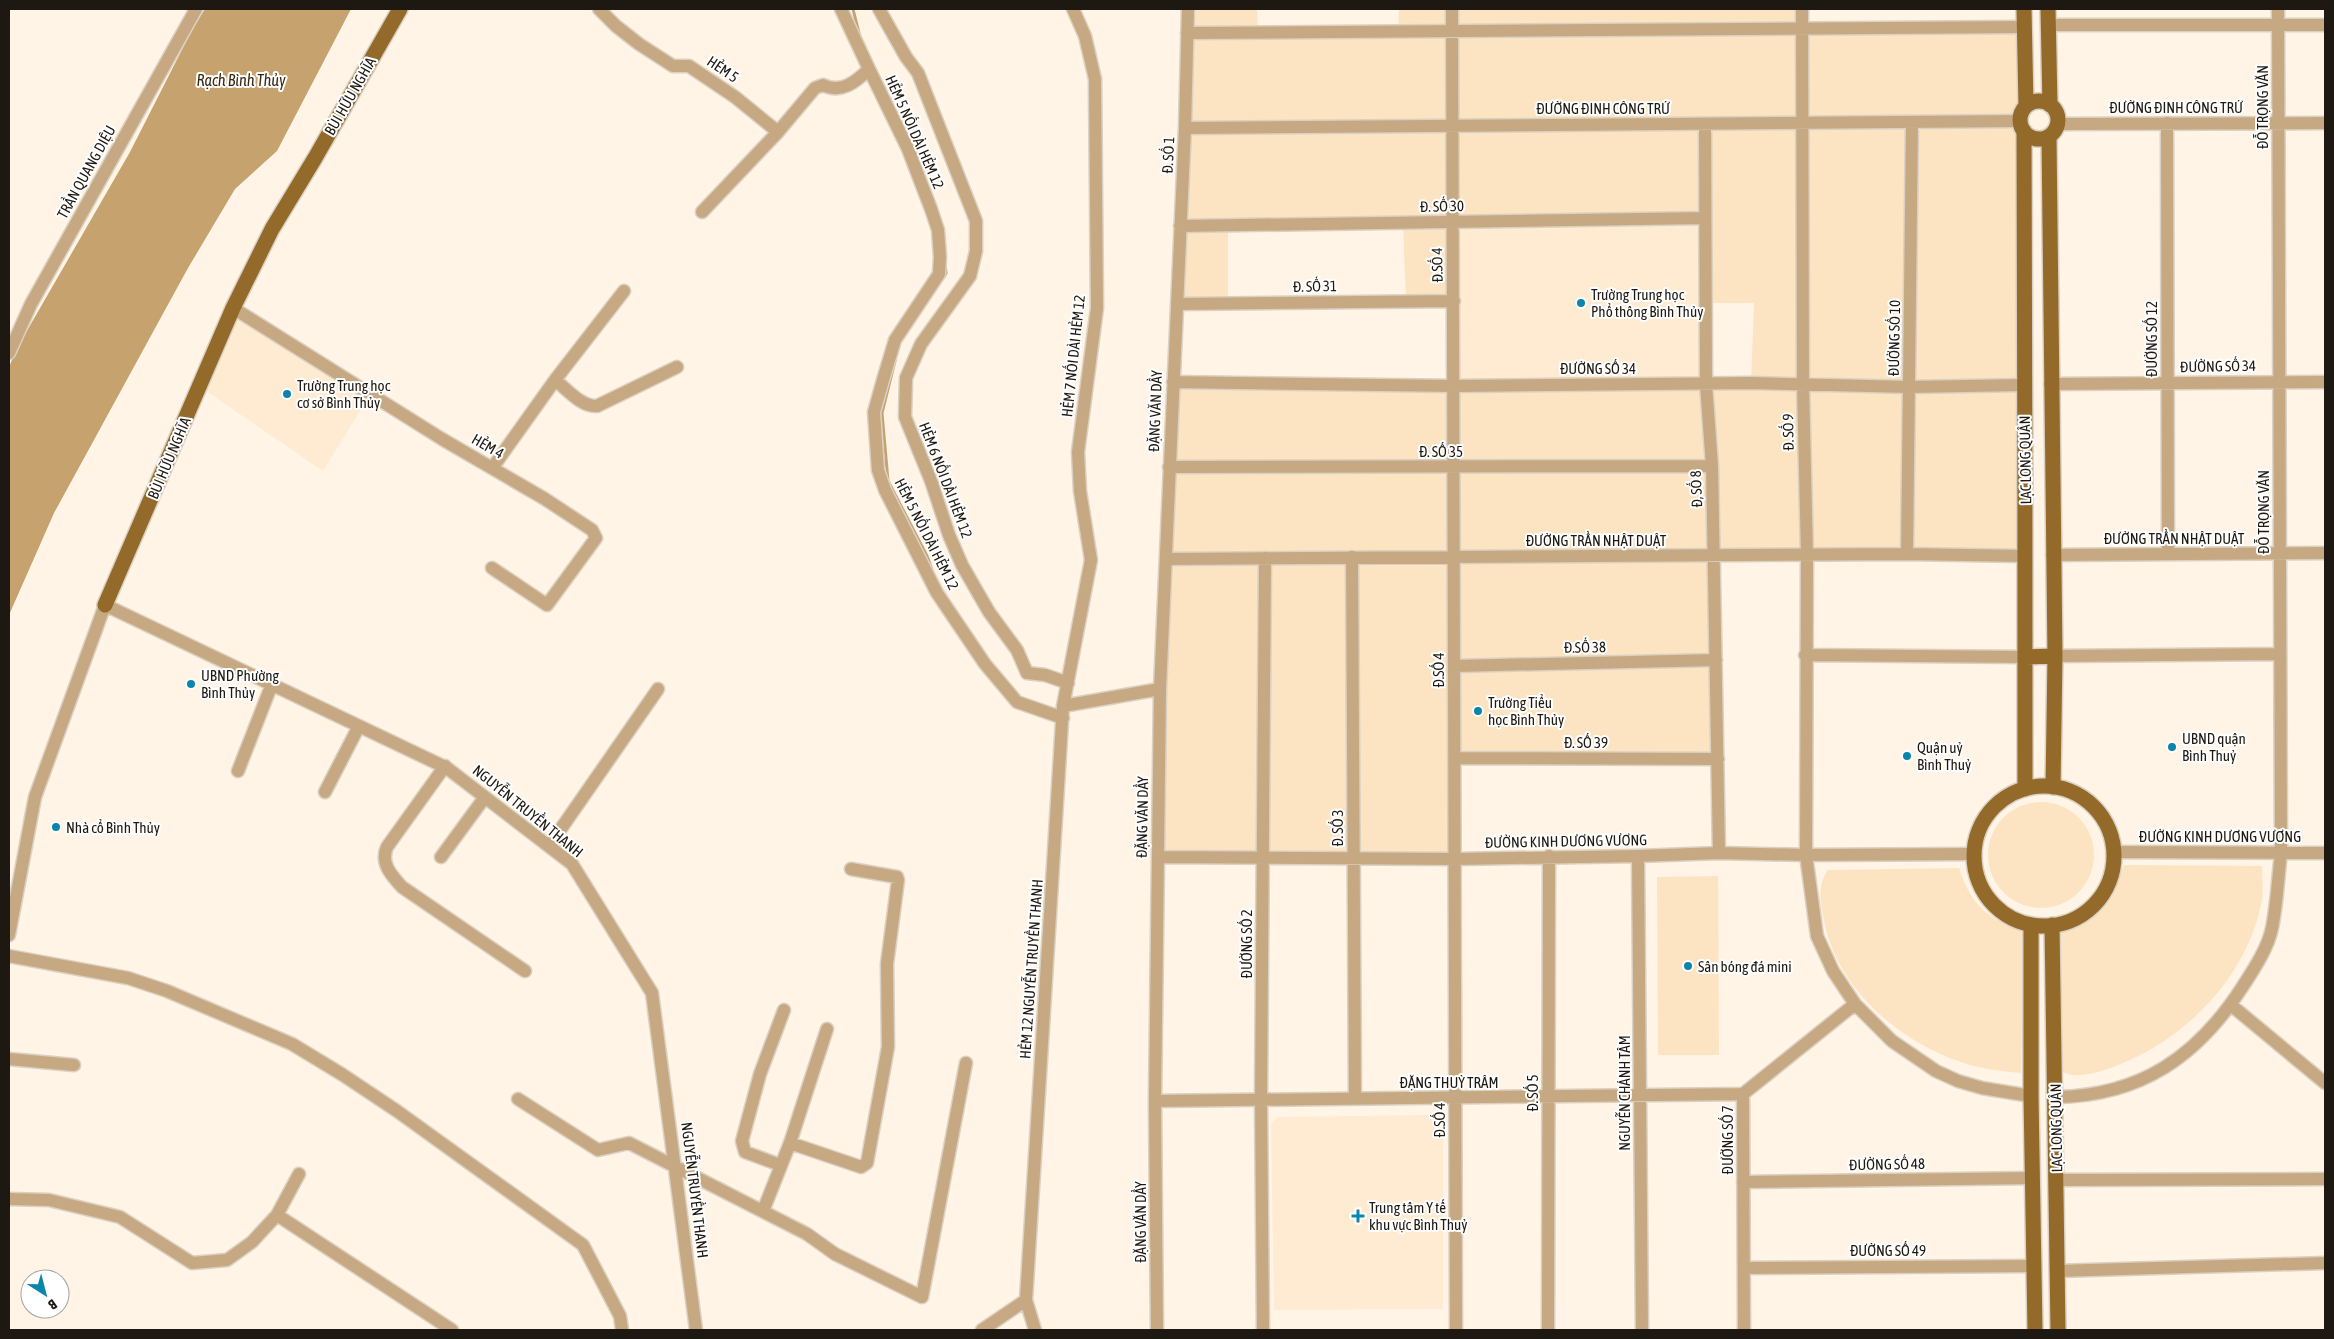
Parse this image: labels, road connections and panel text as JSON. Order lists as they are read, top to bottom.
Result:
{
  "streets": {
    "main road": ["BÙI HỮU NGHĨA", "LẠC LONG QUÂN"],
    "street": [
      "HẺM 5",
      "ĐƯỜNG ĐINH CÔNG TRỨ",
      "ĐỖ TRỌNG VĂN",
      "HẺM 5 NỐI DÀI HẺM 12",
      "Đ. SỐ 1",
      "TRẦN QUANG DIỆU",
      "Đ. SỐ 30",
      "Đ.SỐ 4",
      "Đ. SỐ 31",
      "ĐƯỜNG SỐ 10",
      "ĐƯỜNG SỐ 12",
      "HẺM 7 NỐI DÀI HẺM 12",
      "ĐƯỜNG SỐ 34",
      "ĐẶNG VĂN DẦY",
      "Đ. SỐ 9",
      "HẺM 4",
      "Đ. SỐ 35",
      "HẺM 6 NỐI DÀI HẺM 12",
      "Đ, SỐ 8",
      "ĐƯỜNG TRẦN NHẬT DUẬT",
      "Đ.SỐ 38",
      "Đ. SỐ 39",
      "NGUYỄN TRUYỀN THANH",
      "Đ. SỐ 3",
      "ĐƯỜNG KINH DƯƠNG VƯƠNG",
      "ĐƯỜNG SỐ 2",
      "HẺM 12 NGUYỄN TRUYỀN THANH",
      "ĐẶNG THUỲ TRÂM",
      "Đ. SỐ 5",
      "NGUYỄN CHÁNH TÂM",
      "ĐƯỜNG SỐ 7",
      "ĐƯỜNG SỐ 48",
      "ĐƯỜNG SỐ 49"
    ]
  },
  "crossings": [
    ["BÙI HỮU NGHĨA", "HẺM 4"],
    ["BÙI HỮU NGHĨA", "NGUYỄN TRUYỀN THANH"],
    ["ĐƯỜNG ĐINH CÔNG TRỨ", "ĐỖ TRỌNG VĂN"],
    ["ĐƯỜNG ĐINH CÔNG TRỨ", "Đ. SỐ 1"],
    ["ĐƯỜNG ĐINH CÔNG TRỨ", "Đ.SỐ 4"],
    ["ĐƯỜNG ĐINH CÔNG TRỨ", "ĐƯỜNG SỐ 10"],
    ["ĐƯỜNG ĐINH CÔNG TRỨ", "ĐƯỜNG SỐ 12"],
    ["ĐƯỜNG ĐINH CÔNG TRỨ", "Đ. SỐ 9"],
    ["ĐƯỜNG ĐINH CÔNG TRỨ", "LẠC LONG QUÂN"],
    ["ĐƯỜNG ĐINH CÔNG TRỨ", "Đ, SỐ 8"],
    ["ĐỖ TRỌNG VĂN", "ĐƯỜNG SỐ 34"],
    ["ĐỖ TRỌNG VĂN", "LẠC LONG QUÂN"],
    ["ĐỖ TRỌNG VĂN", "ĐƯỜNG TRẦN NHẬT DUẬT"],
    ["ĐỖ TRỌNG VĂN", "ĐƯỜNG KINH DƯƠNG VƯƠNG"],
    ["HẺM 5 NỐI DÀI HẺM 12", "HẺM 7 NỐI DÀI HẺM 12"],
    ["HẺM 5 NỐI DÀI HẺM 12", "HẺM 12 NGUYỄN TRUYỀN THANH"],
    ["Đ. SỐ 1", "Đ. SỐ 30"],
    ["Đ. SỐ 1", "Đ. SỐ 31"],
    ["Đ. SỐ 1", "ĐẶNG VĂN DẦY"],
    ["Đ. SỐ 30", "Đ.SỐ 4"],
    ["Đ. SỐ 30", "Đ, SỐ 8"],
    ["Đ.SỐ 4", "Đ. SỐ 31"],
    ["Đ.SỐ 4", "ĐƯỜNG SỐ 34"],
    ["Đ.SỐ 4", "Đ. SỐ 35"],
    ["Đ.SỐ 4", "ĐƯỜNG TRẦN NHẬT DUẬT"],
    ["Đ.SỐ 4", "Đ.SỐ 38"],
    ["Đ.SỐ 4", "Đ. SỐ 39"],
    ["Đ.SỐ 4", "ĐƯỜNG KINH DƯƠNG VƯƠNG"],
    ["Đ.SỐ 4", "ĐẶNG THUỲ TRÂM"],
    ["Đ. SỐ 31", "ĐẶNG VĂN DẦY"],
    ["ĐƯỜNG SỐ 10", "ĐƯỜNG SỐ 34"],
    ["ĐƯỜNG SỐ 10", "ĐƯỜNG TRẦN NHẬT DUẬT"],
    ["ĐƯỜNG SỐ 12", "ĐƯỜNG SỐ 34"],
    ["ĐƯỜNG SỐ 12", "ĐƯỜNG TRẦN NHẬT DUẬT"],
    ["HẺM 7 NỐI DÀI HẺM 12", "HẺM 6 NỐI DÀI HẺM 12"],
    ["HẺM 7 NỐI DÀI HẺM 12", "HẺM 12 NGUYỄN TRUYỀN THANH"],
    ["ĐƯỜNG SỐ 34", "ĐẶNG VĂN DẦY"],
    ["ĐƯỜNG SỐ 34", "Đ. SỐ 9"],
    ["ĐƯỜNG SỐ 34", "LẠC LONG QUÂN"],
    ["ĐƯỜNG SỐ 34", "Đ, SỐ 8"],
    ["ĐẶNG VĂN DẦY", "Đ. SỐ 35"],
    ["ĐẶNG VĂN DẦY", "ĐƯỜNG TRẦN NHẬT DUẬT"],
    ["ĐẶNG VĂN DẦY", "ĐƯỜNG KINH DƯƠNG VƯƠNG"],
    ["ĐẶNG VĂN DẦY", "ĐẶNG THUỲ TRÂM"],
    ["Đ. SỐ 9", "LẠC LONG QUÂN"],
    ["Đ. SỐ 9", "ĐƯỜNG TRẦN NHẬT DUẬT"],
    ["Đ. SỐ 9", "ĐƯỜNG KINH DƯƠNG VƯƠNG"],
    ["Đ. SỐ 9", "ĐƯỜNG SỐ 7"],
    ["Đ. SỐ 35", "Đ, SỐ 8"],
    ["LẠC LONG QUÂN", "ĐƯỜNG TRẦN NHẬT DUẬT"],
    ["LẠC LONG QUÂN", "ĐƯỜNG KINH DƯƠNG VƯƠNG"],
    ["LẠC LONG QUÂN", "ĐƯỜNG SỐ 48"],
    ["LẠC LONG QUÂN", "ĐƯỜNG SỐ 49"],
    ["Đ, SỐ 8", "ĐƯỜNG TRẦN NHẬT DUẬT"],
    ["Đ, SỐ 8", "Đ.SỐ 38"],
    ["Đ, SỐ 8", "Đ. SỐ 39"],
    ["Đ, SỐ 8", "ĐƯỜNG KINH DƯƠNG VƯƠNG"],
    ["ĐƯỜNG TRẦN NHẬT DUẬT", "Đ. SỐ 3"],
    ["ĐƯỜNG TRẦN NHẬT DUẬT", "ĐƯỜNG SỐ 2"],
    ["Đ. SỐ 3", "ĐƯỜNG KINH DƯƠNG VƯƠNG"],
    ["Đ. SỐ 3", "ĐẶNG THUỲ TRÂM"],
    ["ĐƯỜNG KINH DƯƠNG VƯƠNG", "ĐƯỜNG SỐ 2"],
    ["ĐƯỜNG KINH DƯƠNG VƯƠNG", "Đ. SỐ 5"],
    ["ĐƯỜNG KINH DƯƠNG VƯƠNG", "NGUYỄN CHÁNH TÂM"],
    ["ĐƯỜNG SỐ 2", "ĐẶNG THUỲ TRÂM"],
    ["ĐẶNG THUỲ TRÂM", "Đ. SỐ 5"],
    ["ĐẶNG THUỲ TRÂM", "NGUYỄN CHÁNH TÂM"],
    ["ĐẶNG THUỲ TRÂM", "ĐƯỜNG SỐ 7"],
    ["ĐƯỜNG SỐ 7", "ĐƯỜNG SỐ 48"],
    ["ĐƯỜNG SỐ 7", "ĐƯỜNG SỐ 49"]
  ],
  "water": ["Rạch Bình Thủy"],
  "places": {
    "other": [
      "Trường Trung học Phổ thông Bình Thủy",
      "Trường Trung học cơ sở Bình Thủy",
      "UBND Phường Bình Thủy",
      "Trường Tiểu học Bình Thủy",
      "UBND quận Bình Thuỷ",
      "Quận uỷ Bình Thuỷ",
      "Nhà cổ Bình Thủy",
      "Sân bóng đá mini"
    ],
    "health": ["Trung tâm Y tế khu vực Bình Thuỷ"]
  },
  "north": "bottom right"
}
